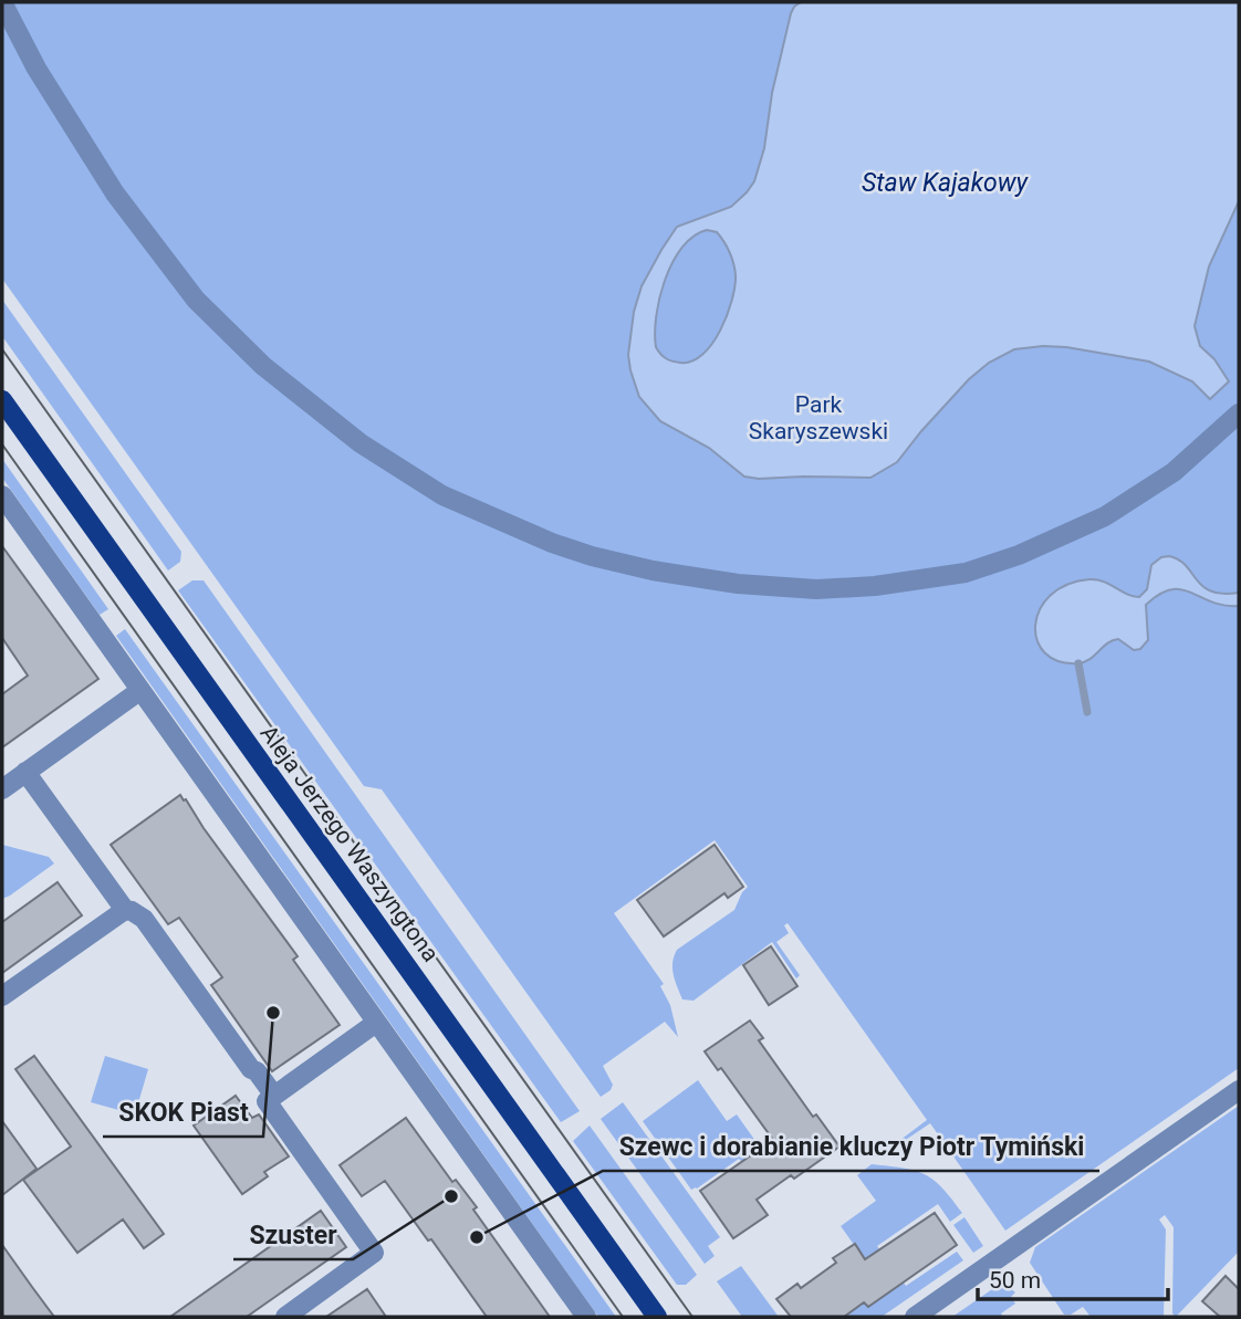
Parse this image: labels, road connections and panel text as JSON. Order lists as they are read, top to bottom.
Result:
{
  "streets": {
    "main road": ["Aleja Jerzego Waszyngtona"]
  },
  "water": ["Staw Kajakowy"],
  "parks": ["Park Skaryszewski"],
  "places": ["SKOK Piast", "Szuster", "Szewc i dorabianie kluczy Piotr Tymiński"],
  "scale_bar": "50 m"
}
